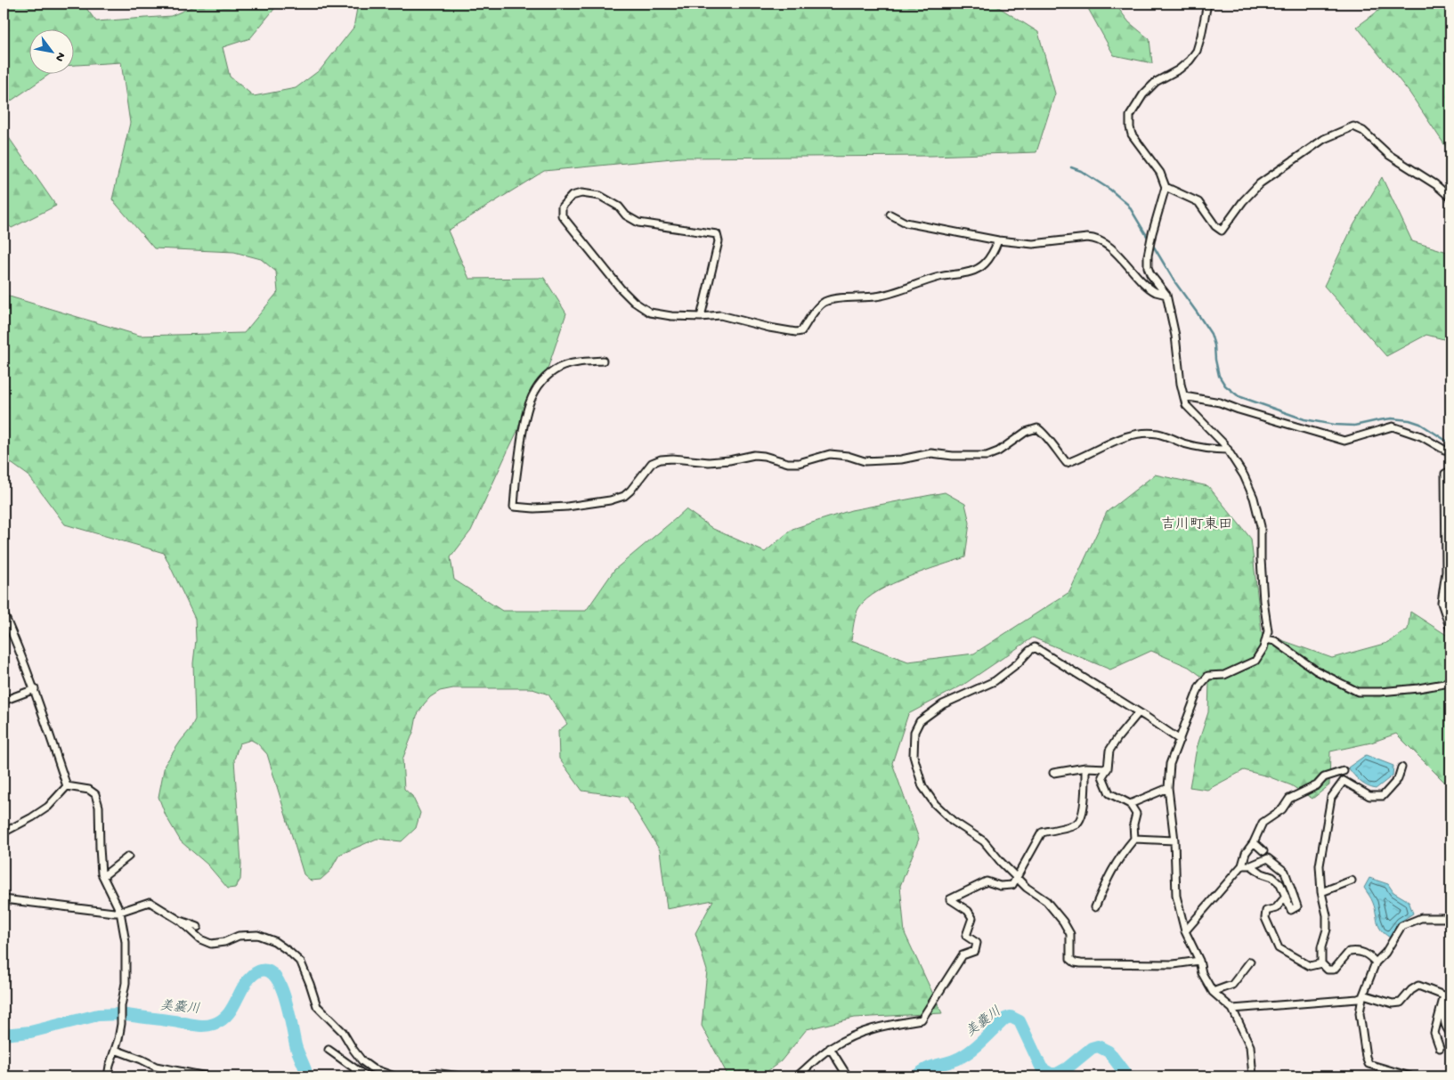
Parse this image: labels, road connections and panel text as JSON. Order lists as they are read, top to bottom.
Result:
{
  "districts": ["吉川町東田"],
  "water": ["美嚢川"],
  "north": "bottom right"
}
